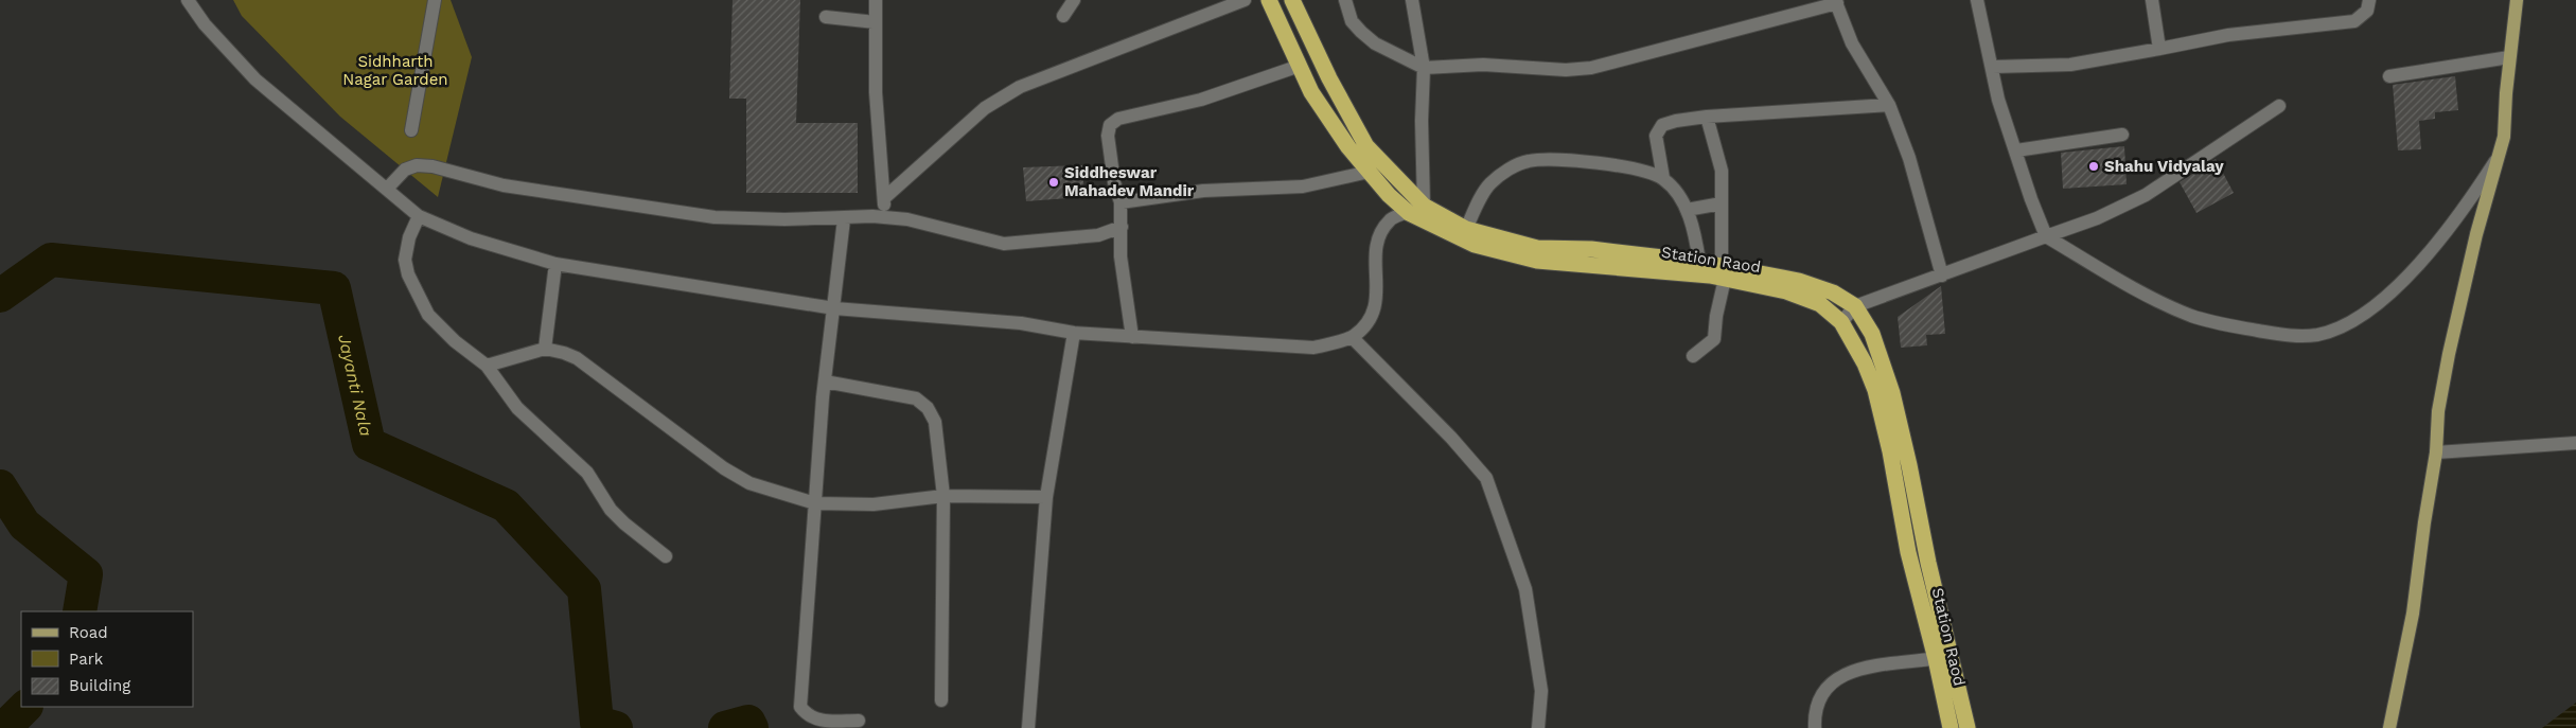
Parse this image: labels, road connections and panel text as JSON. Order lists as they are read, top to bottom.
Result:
{
  "streets": {
    "highway": ["Station Raod"]
  },
  "water": ["Jayanti Nala"],
  "parks": ["Sidhharth Nagar Garden"],
  "places": ["Shahu Vidyalay", "Siddheswar Mahadev Mandir"],
  "legend": ["Road", "Park", "Building"]
}
